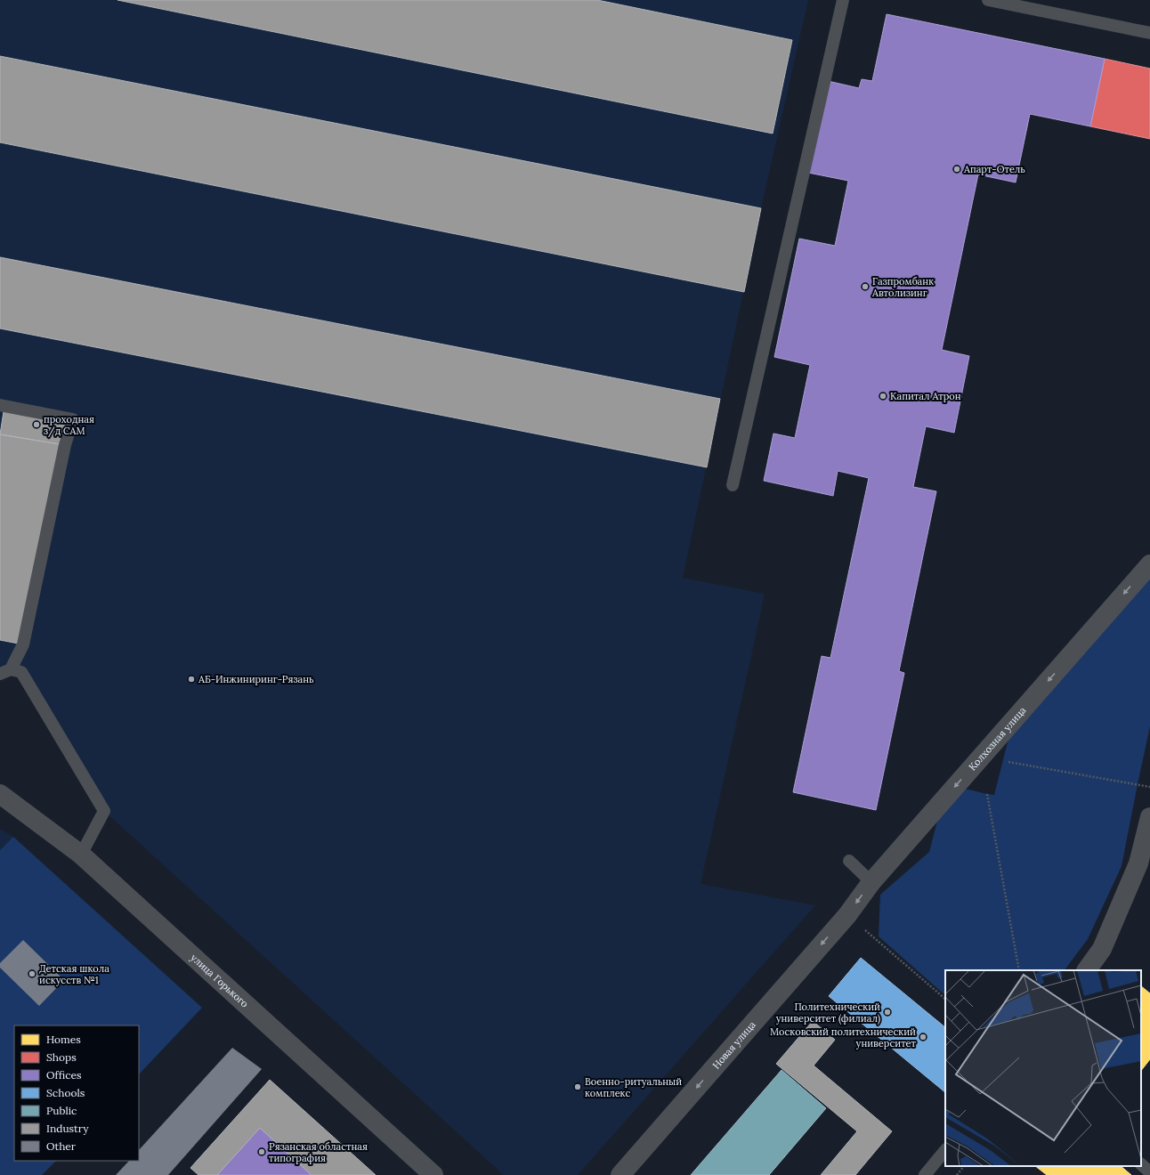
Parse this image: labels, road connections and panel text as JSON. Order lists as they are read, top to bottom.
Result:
{
  "streets": {
    "street": ["Колхозная улица", "улица Горького", "Новая улица"]
  },
  "crossings": [
    ["Колхозная улица", "Новая улица"]
  ],
  "one_way": ["Колхозная улица", "Новая улица"],
  "places": [
    "Апарт-Отель",
    "Газпромбанк Автолизинг",
    "Капитал Атрон",
    "проходная з/д САМ",
    "АБ-Инжиниринг-Рязань",
    "Детская школа искусств №1",
    "Политехнический университет (филиал)",
    "Московский политехнический университет",
    "Военно-ритуальный комплекс",
    "Рязанская областная типография"
  ],
  "legend": [
    "Homes",
    "Shops",
    "Offices",
    "Schools",
    "Public",
    "Industry",
    "Other"
  ]
}
